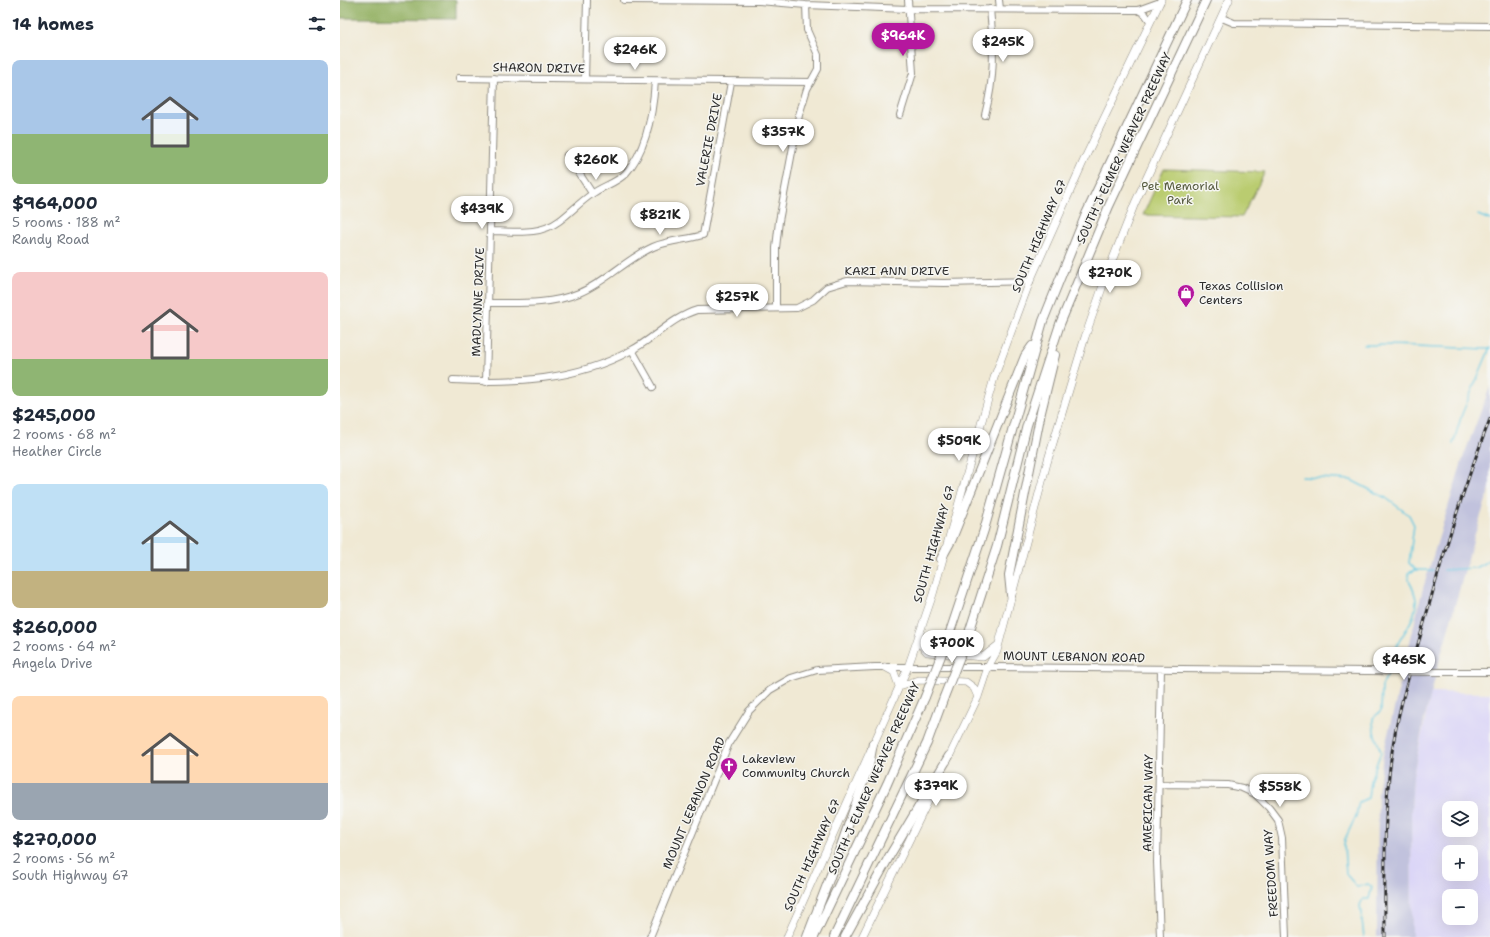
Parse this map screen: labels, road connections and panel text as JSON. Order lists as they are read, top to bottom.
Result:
{
  "streets": {
    "highway": ["SOUTH J ELMER WEAVER FREEWAY"],
    "main road": ["SOUTH HIGHWAY 67"],
    "street": [
      "SHARON DRIVE",
      "VALERIE DRIVE",
      "KARI ANN DRIVE",
      "MADLYNNE DRIVE",
      "MOUNT LEBANON ROAD",
      "AMERICAN WAY",
      "FREEDOM WAY"
    ]
  },
  "crossings": [
    ["SHARON DRIVE", "VALERIE DRIVE"],
    ["SHARON DRIVE", "MADLYNNE DRIVE"],
    ["VALERIE DRIVE", "MADLYNNE DRIVE"],
    ["SOUTH HIGHWAY 67", "KARI ANN DRIVE"],
    ["SOUTH HIGHWAY 67", "MOUNT LEBANON ROAD"],
    ["KARI ANN DRIVE", "MADLYNNE DRIVE"],
    ["MOUNT LEBANON ROAD", "AMERICAN WAY"],
    ["AMERICAN WAY", "FREEDOM WAY"]
  ],
  "parks": ["Pet Memorial Park"],
  "places": {
    "shop": ["Texas Collision Centers"],
    "church": ["Lakeview Community Church"]
  },
  "page": {
    "heading": "14 homes",
    "price": [
      "$964K",
      "$245K",
      "$246K",
      "$357K",
      "$260K",
      "$439K",
      "$821K",
      "$270K",
      "$257K",
      "$509K",
      "$700K",
      "$465K",
      "$379K",
      "$558K"
    ],
    "list": [
      {
        "name": "$964,000",
        "note": "5 rooms · 188 m² · Randy Road"
      },
      {
        "name": "$245,000",
        "note": "2 rooms · 68 m² · Heather Circle"
      },
      {
        "name": "$260,000",
        "note": "2 rooms · 64 m² · Angela Drive"
      },
      {
        "name": "$270,000",
        "note": "2 rooms · 56 m² · South Highway 67"
      }
    ],
    "map_buttons": ["+", "−"]
  }
}
